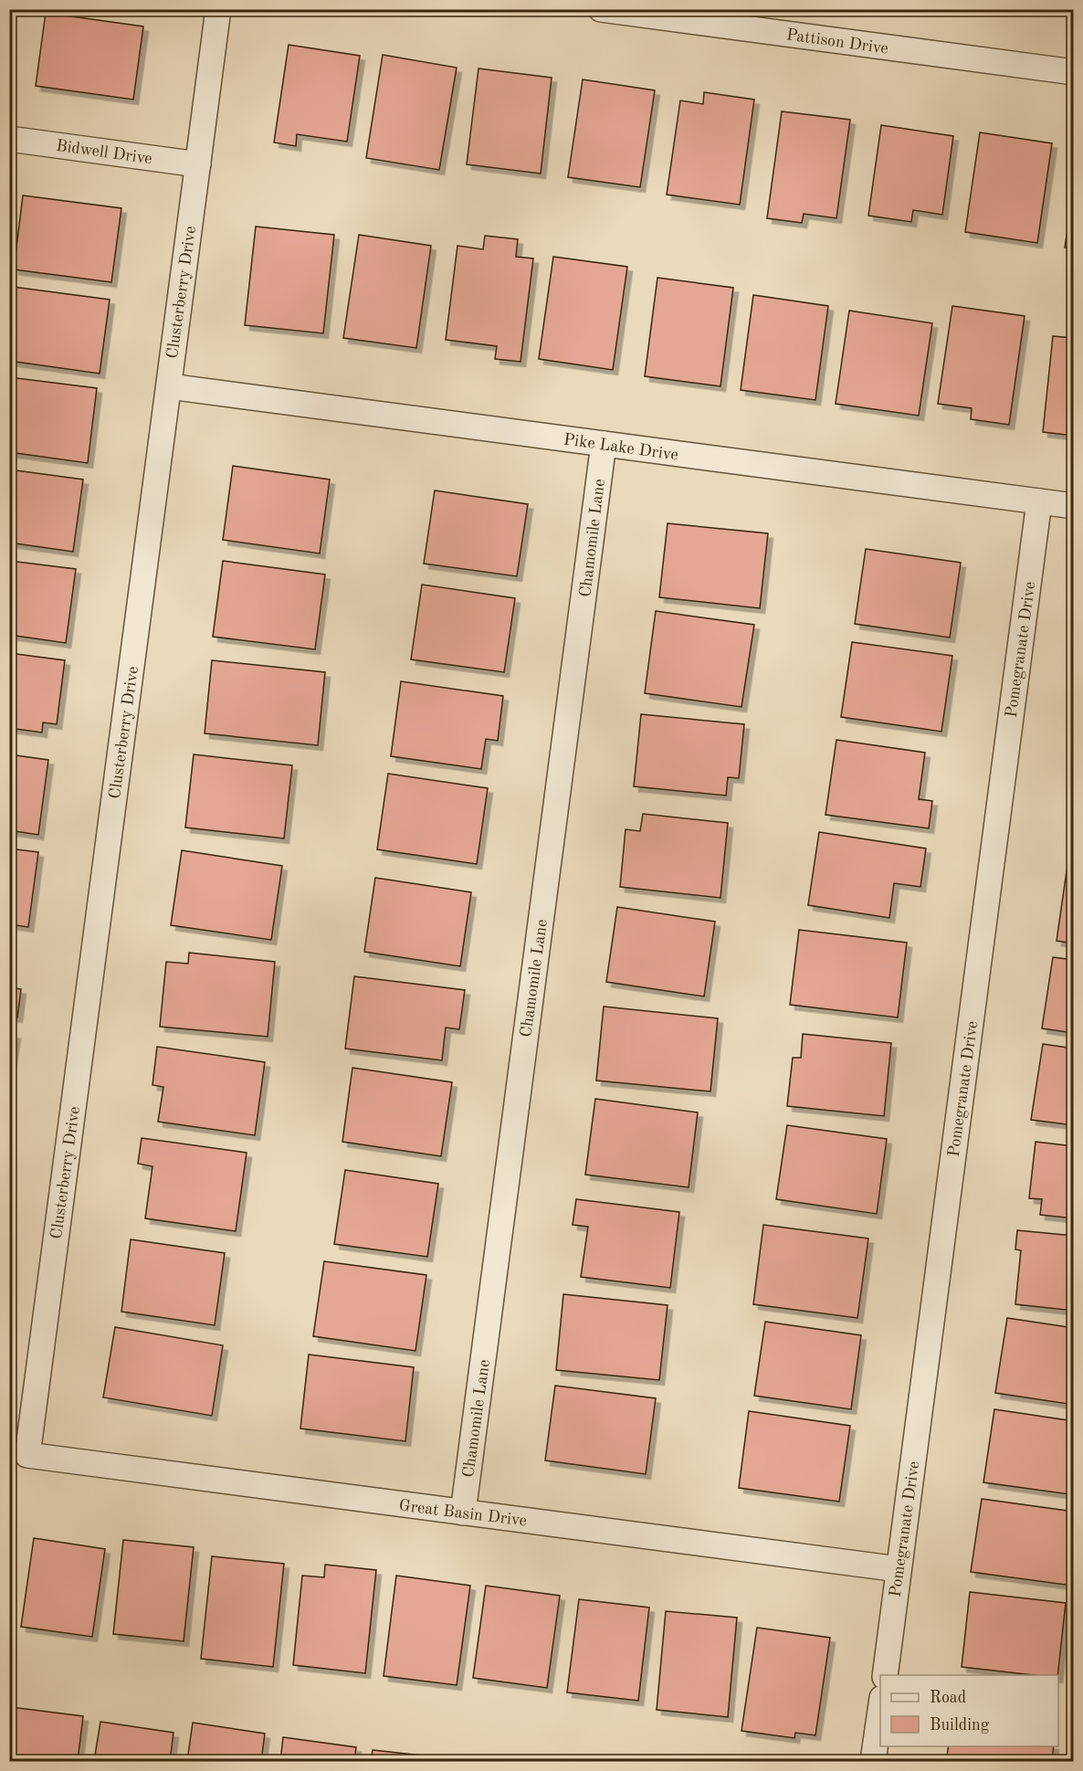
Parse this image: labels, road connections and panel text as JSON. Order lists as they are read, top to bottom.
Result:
{
  "streets": {
    "street": [
      "Pattison Drive",
      "Bidwell Drive",
      "Clusterberry Drive",
      "Pike Lake Drive",
      "Chamomile Lane",
      "Pomegranate Drive",
      "Great Basin Drive"
    ]
  },
  "crossings": [
    ["Bidwell Drive", "Clusterberry Drive"],
    ["Clusterberry Drive", "Pike Lake Drive"],
    ["Clusterberry Drive", "Great Basin Drive"],
    ["Pike Lake Drive", "Chamomile Lane"],
    ["Pike Lake Drive", "Pomegranate Drive"],
    ["Chamomile Lane", "Great Basin Drive"],
    ["Pomegranate Drive", "Great Basin Drive"]
  ],
  "legend": ["Road", "Building"]
}
